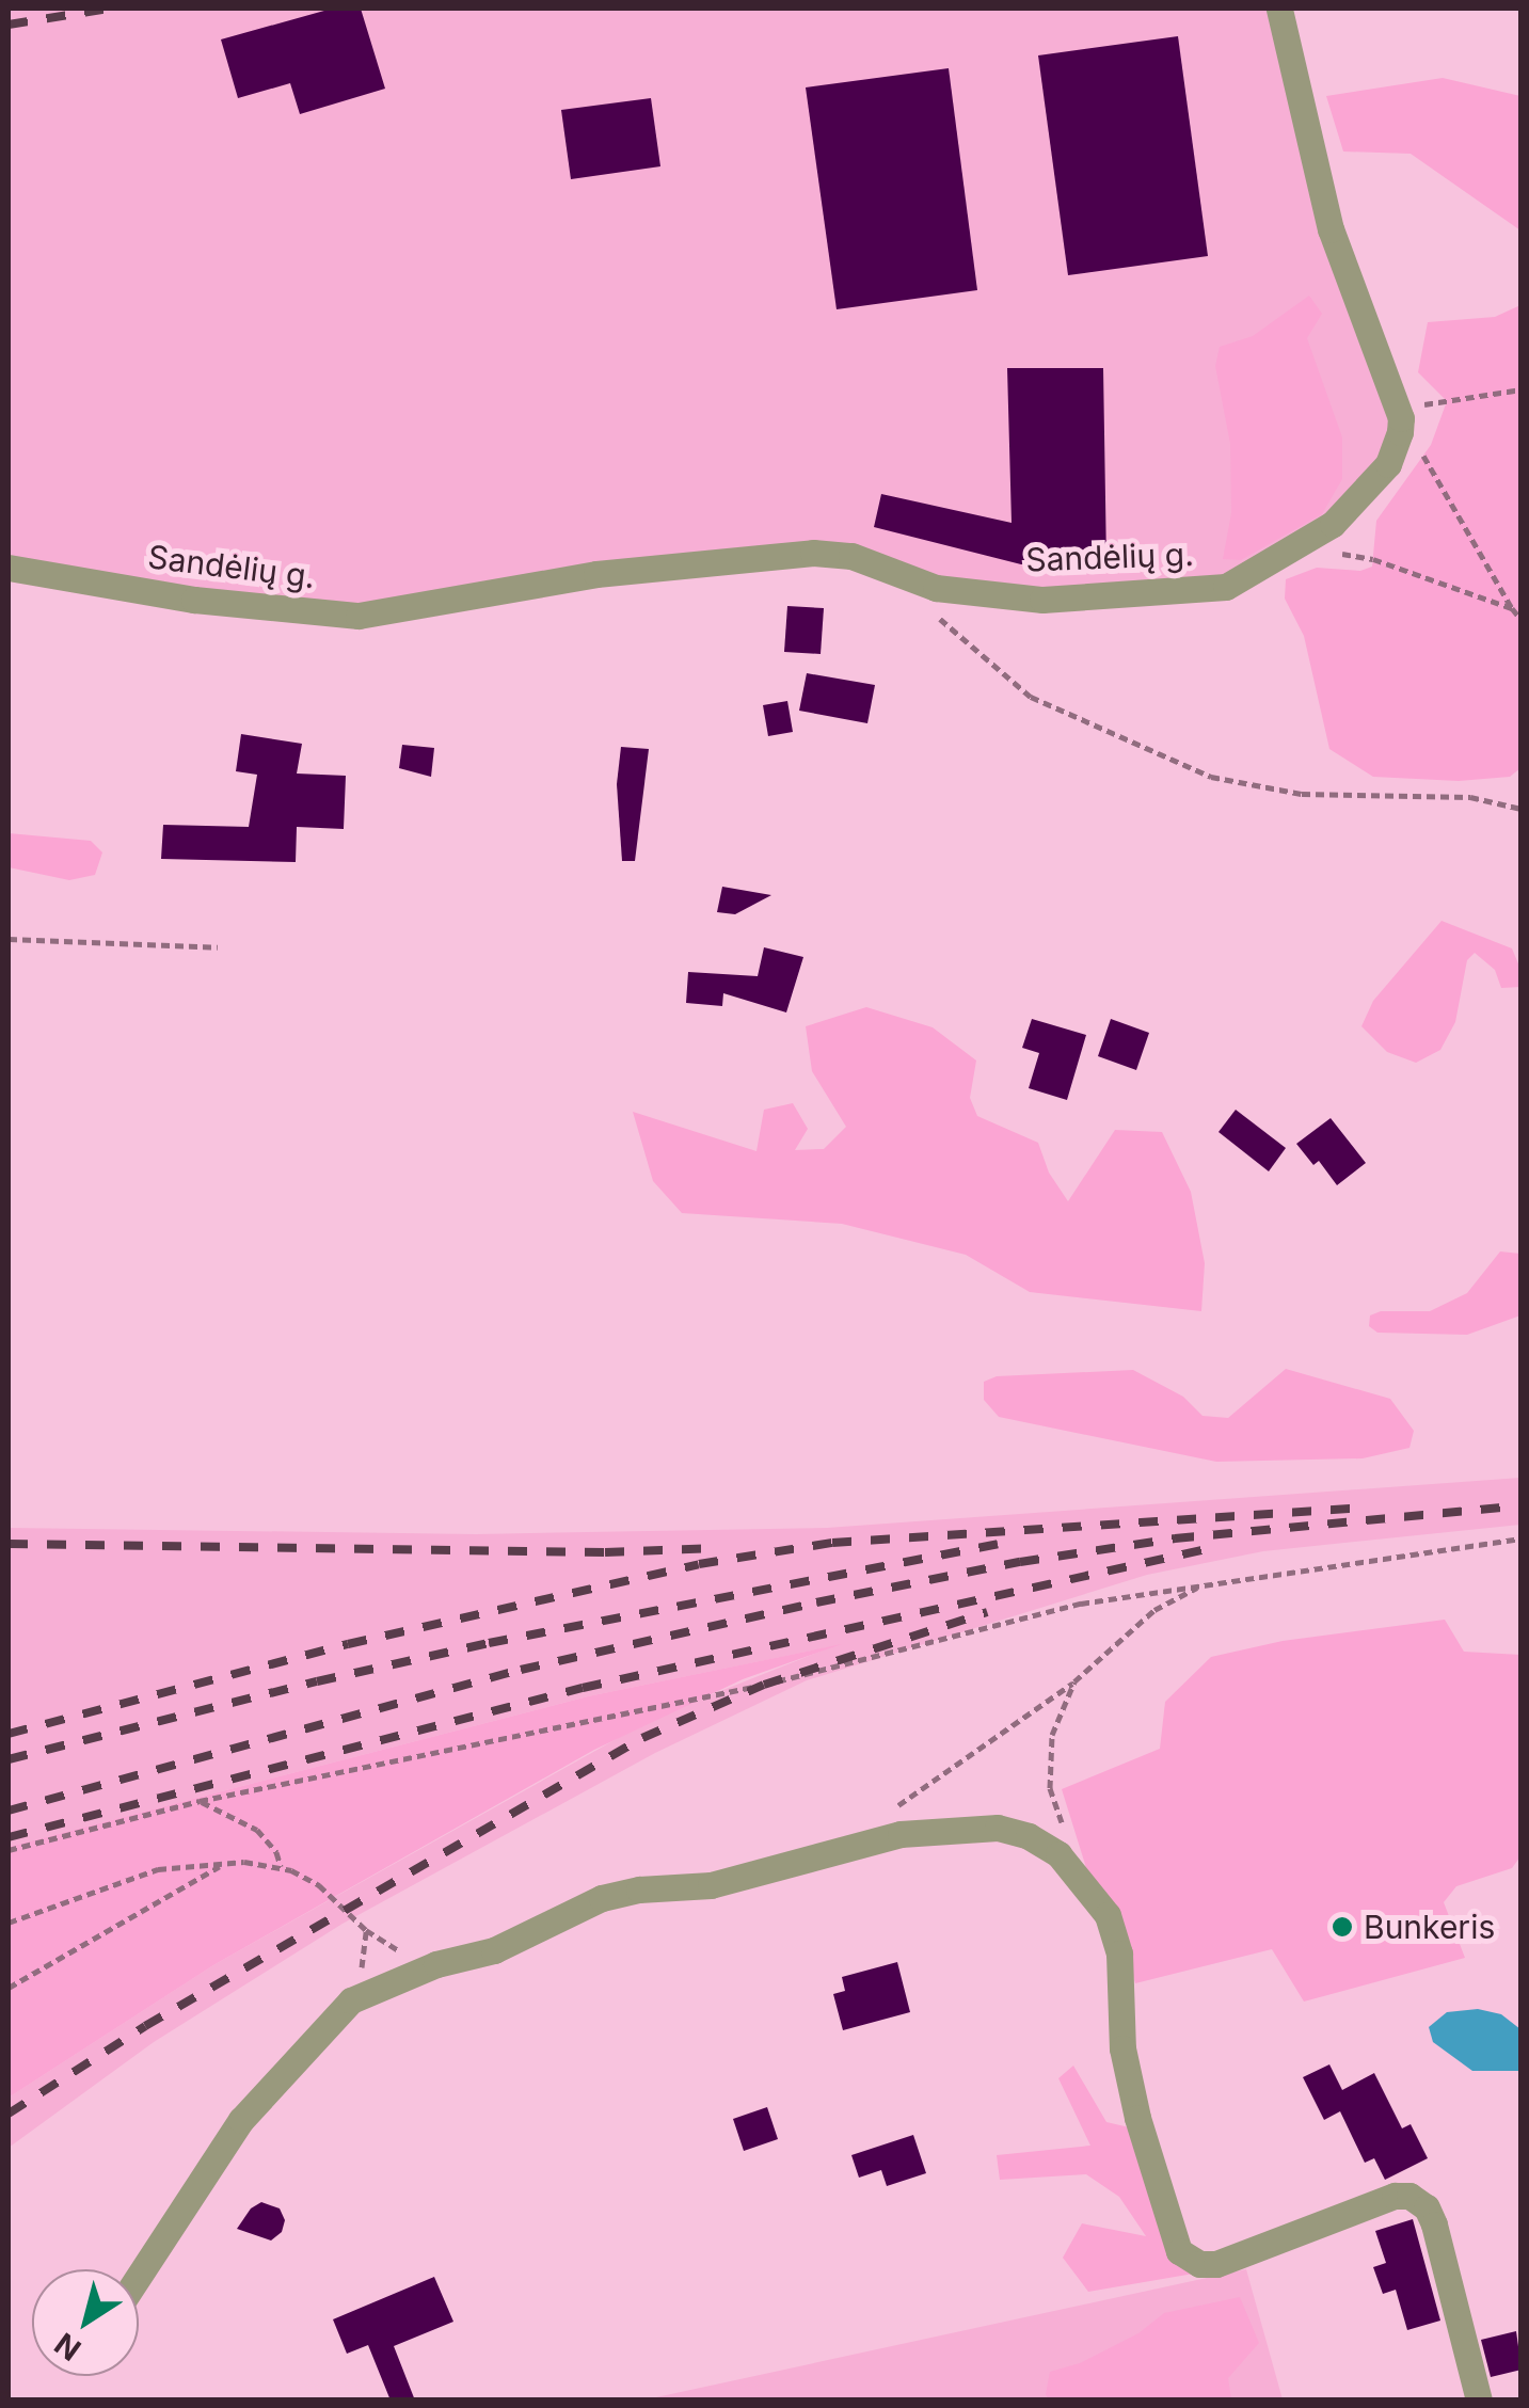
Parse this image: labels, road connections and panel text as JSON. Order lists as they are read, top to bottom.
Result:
{
  "streets": {
    "street": ["Sandėlių g."]
  },
  "places": ["Bunkeris"],
  "north": "bottom left"
}
